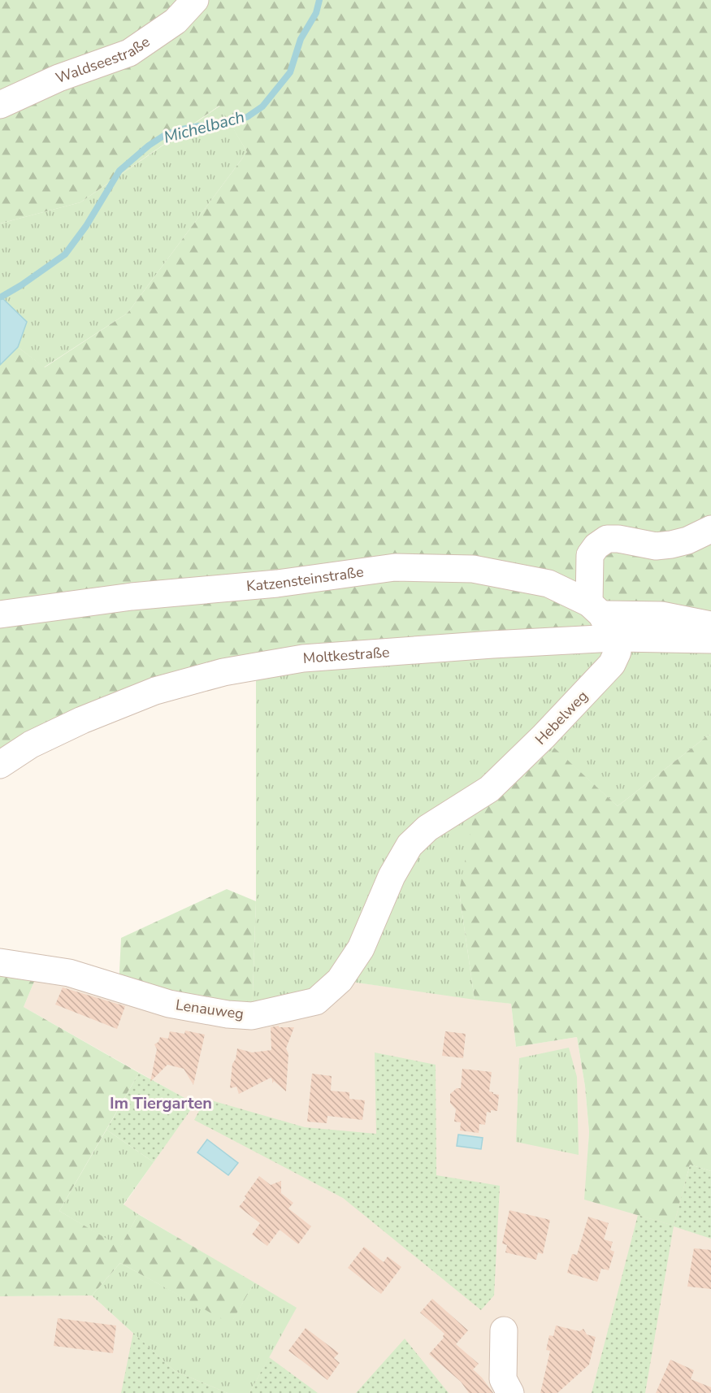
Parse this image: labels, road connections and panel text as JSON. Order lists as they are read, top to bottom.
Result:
{
  "streets": {
    "street": [
      "Waldseestraße",
      "Katzensteinstraße",
      "Moltkestraße",
      "Hebelweg",
      "Lenauweg"
    ]
  },
  "crossings": [
    ["Moltkestraße", "Hebelweg"],
    ["Hebelweg", "Lenauweg"]
  ],
  "districts": ["Im Tiergarten"],
  "water": ["Michelbach"]
}
